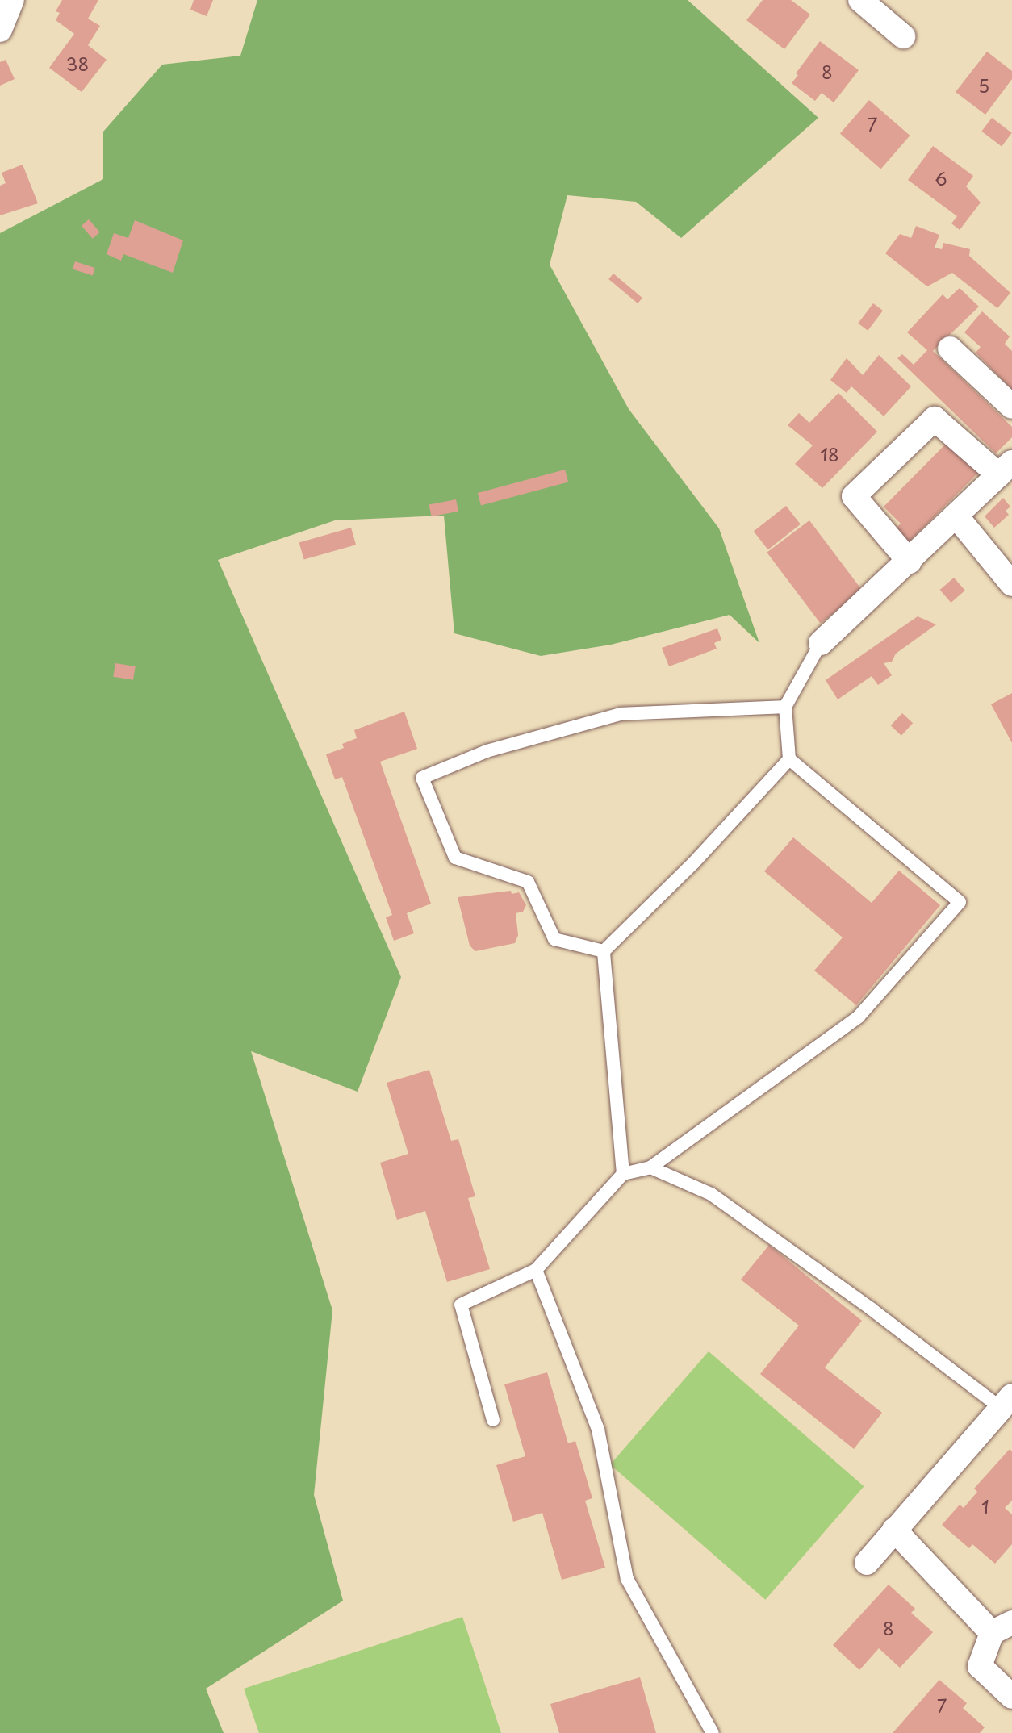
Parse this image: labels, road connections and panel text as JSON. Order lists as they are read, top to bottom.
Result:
{
  "house_numbers": [
    "38",
    "8",
    "5",
    "7",
    "6",
    "18",
    "1",
    "8",
    "7"
  ]
}
